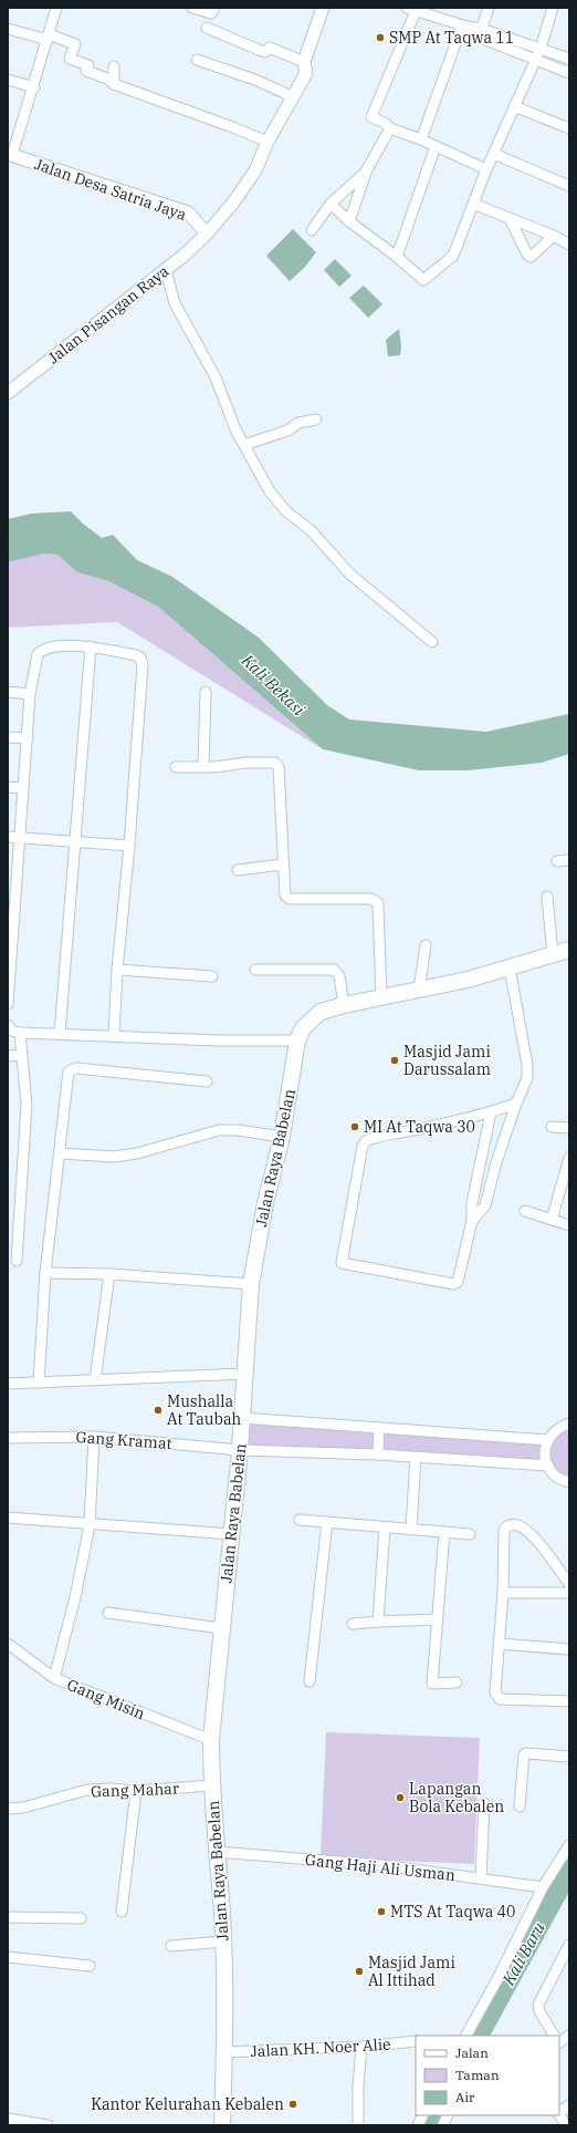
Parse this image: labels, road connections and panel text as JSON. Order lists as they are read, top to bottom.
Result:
{
  "streets": {
    "main road": ["Jalan Raya Babelan"],
    "street": [
      "Jalan Desa Satria Jaya",
      "Jalan Pisangan Raya",
      "Gang Kramat",
      "Gang Misin",
      "Gang Mahar",
      "Gang Haji Ali Usman",
      "Jalan KH. Noer Alie"
    ]
  },
  "crossings": [
    ["Jalan Desa Satria Jaya", "Jalan Pisangan Raya"],
    ["Jalan Raya Babelan", "Gang Kramat"],
    ["Jalan Raya Babelan", "Gang Misin"],
    ["Jalan Raya Babelan", "Gang Mahar"],
    ["Jalan Raya Babelan", "Gang Haji Ali Usman"],
    ["Jalan Raya Babelan", "Jalan KH. Noer Alie"]
  ],
  "water": ["Kali Bekasi", "Kali Baru"],
  "places": [
    "SMP At Taqwa 11",
    "Masjid Jami Darussalam",
    "MI At Taqwa 30",
    "Mushalla At Taubah",
    "Lapangan Bola Kebalen",
    "MTS At Taqwa 40",
    "Masjid Jami Al Ittihad",
    "Kantor Kelurahan Kebalen"
  ],
  "legend": ["Jalan", "Taman", "Air"]
}
